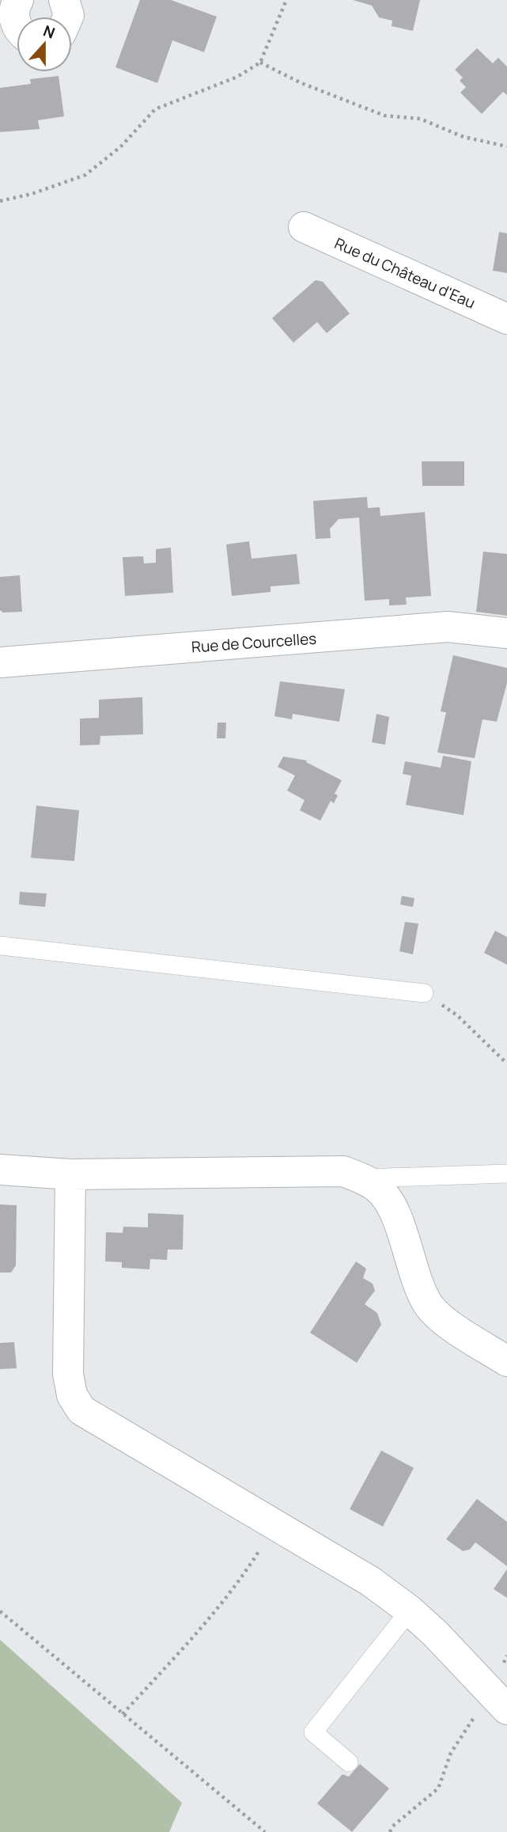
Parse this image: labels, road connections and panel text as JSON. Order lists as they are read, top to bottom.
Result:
{
  "streets": {
    "street": ["Rue du Château d'Eau", "Rue de Courcelles"]
  },
  "north": "top"
}
